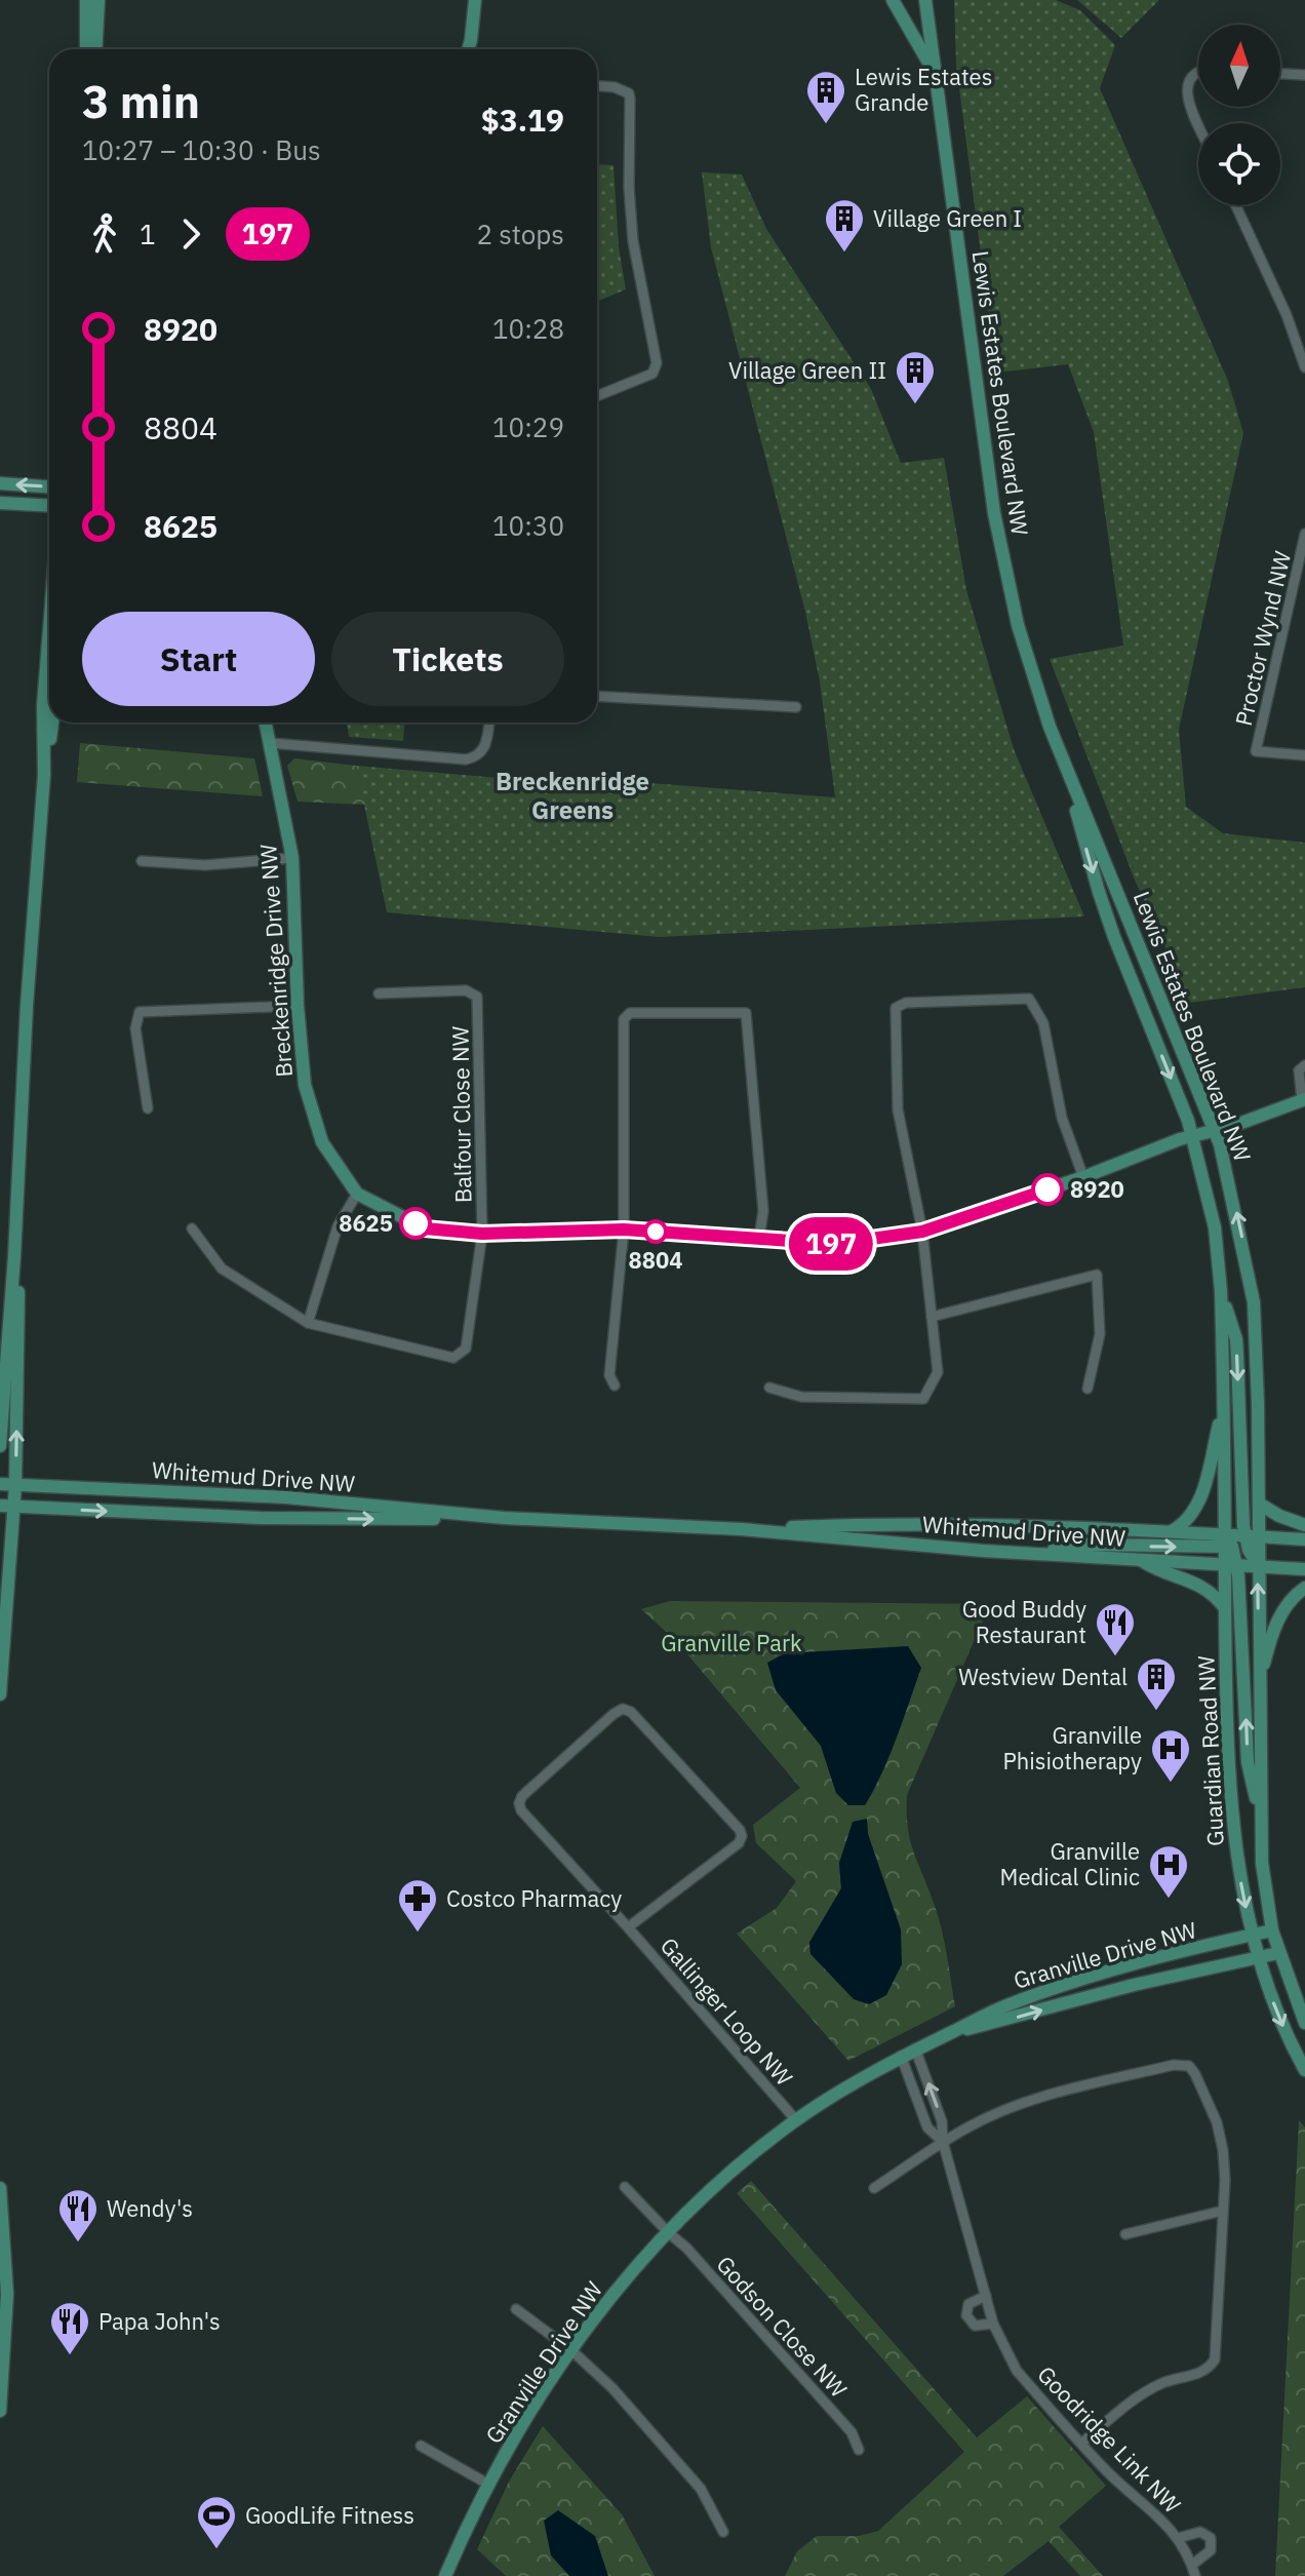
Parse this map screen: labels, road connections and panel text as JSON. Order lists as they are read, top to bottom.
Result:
{
  "streets": {
    "main road": [
      "Lewis Estates Boulevard NW",
      "Breckenridge Drive NW",
      "Whitemud Drive NW",
      "Guardian Road NW",
      "Granville Drive NW"
    ],
    "street": [
      "Proctor Wynd NW",
      "Balfour Close NW",
      "Gallinger Loop NW",
      "Godson Close NW",
      "Goodridge Link NW"
    ]
  },
  "crossings": [
    ["Lewis Estates Boulevard NW", "Breckenridge Drive NW"],
    ["Lewis Estates Boulevard NW", "Whitemud Drive NW"],
    ["Lewis Estates Boulevard NW", "Guardian Road NW"],
    ["Breckenridge Drive NW", "Balfour Close NW"],
    ["Whitemud Drive NW", "Guardian Road NW"],
    ["Guardian Road NW", "Granville Drive NW"],
    ["Granville Drive NW", "Gallinger Loop NW"],
    ["Granville Drive NW", "Godson Close NW"],
    ["Granville Drive NW", "Goodridge Link NW"]
  ],
  "districts": ["Breckenridge Greens"],
  "parks": ["Granville Park"],
  "places": {
    "building": [
      "Lewis Estates Grande",
      "Village Green I",
      "Village Green II",
      "Westview Dental"
    ],
    "other": ["8920", "8625", "8804"],
    "restaurant": ["Good Buddy Restaurant", "Wendy's", "Papa John's"],
    "hospital": ["Granville Phisiotherapy", "Granville Medical Clinic"],
    "pharmacy": ["Costco Pharmacy"],
    "sports": ["GoodLife Fitness"]
  },
  "lines": ["bus line 197"],
  "north": "top",
  "page": {
    "on_map": "197",
    "heading": ["3 min", "10:27 – 10:30 · Bus", "$3.19"],
    "legs": ["1", "197", "2 stops"],
    "list": [
      {
        "name": "8920",
        "value": "10:28"
      },
      {
        "name": "8804",
        "value": "10:29"
      },
      {
        "name": "8625",
        "value": "10:30"
      }
    ],
    "buttons": ["Start", "Tickets"]
  }
}
